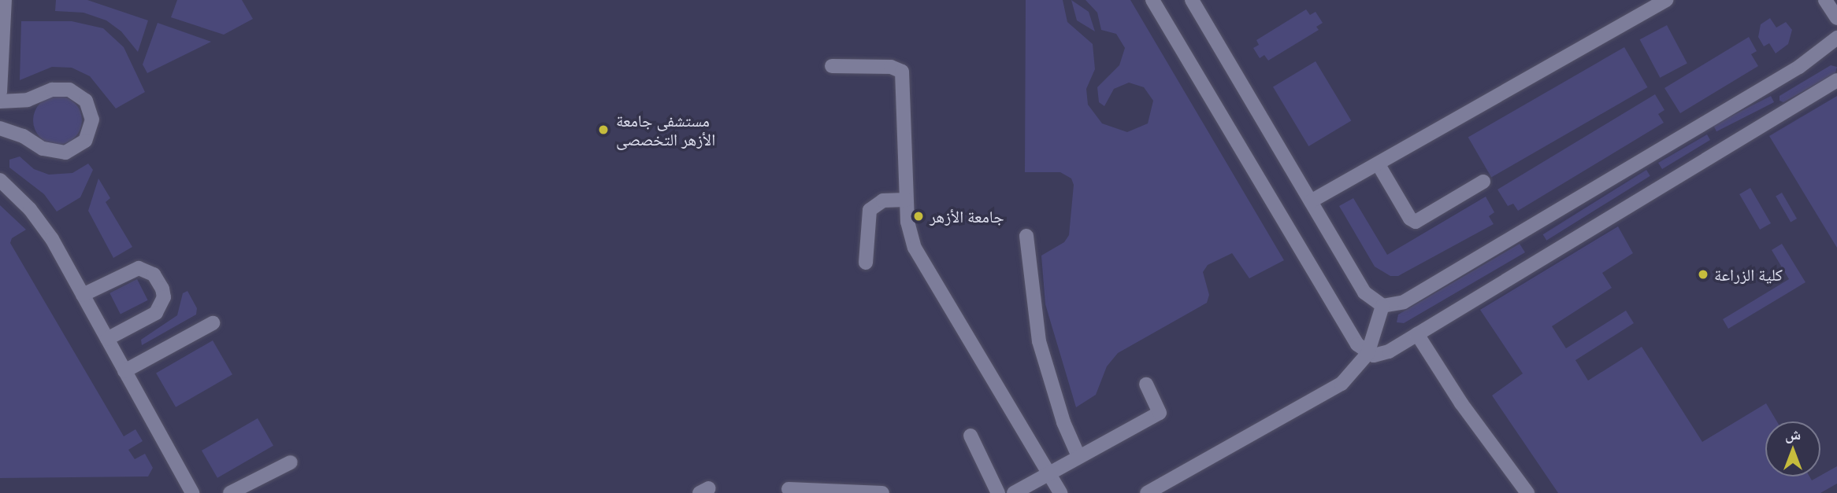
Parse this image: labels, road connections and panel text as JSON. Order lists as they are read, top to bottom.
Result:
{
  "places": ["مستشفى جامعة الأزهر التخصصى", "جامعة الأزهر", "كلية الزراعة"],
  "north": "top"
}
